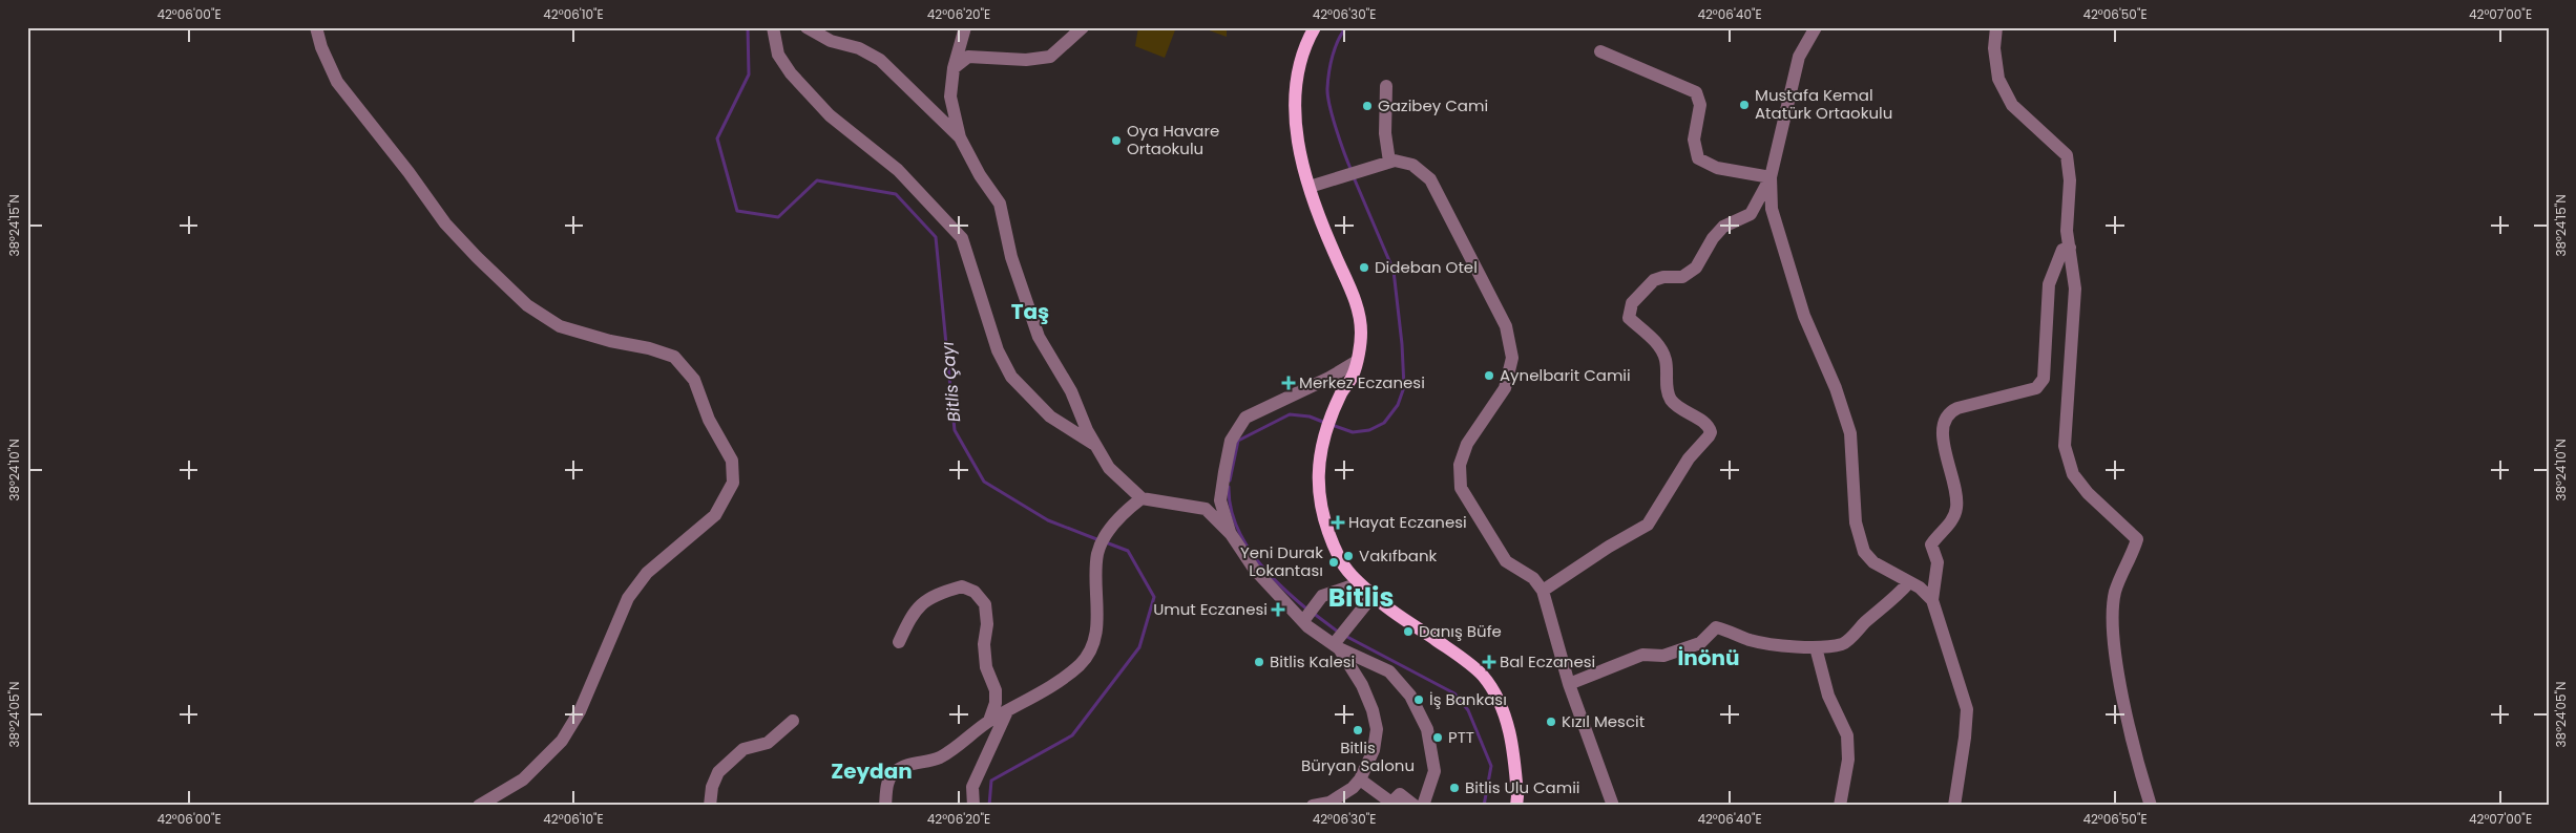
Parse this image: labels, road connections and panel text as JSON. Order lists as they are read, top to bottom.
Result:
{
  "districts": [
    "Taş",
    "Bitlis",
    "İnönü",
    "Zeydan"
  ],
  "water": ["Bitlis Çayı"],
  "places": {
    "other": [
      "Mustafa Kemal Atatürk Ortaokulu",
      "Gazibey Cami",
      "Oya Havare Ortaokulu",
      "Dideban Otel",
      "Aynelbarit Camii",
      "Vakıfbank",
      "Yeni Durak Lokantası",
      "Danış Büfe",
      "Bitlis Kalesi",
      "İş Bankası",
      "Kızıl Mescit",
      "Bitlis Büryan Salonu",
      "PTT",
      "Bitlis Ulu Camii"
    ],
    "health": [
      "Merkez Eczanesi",
      "Hayat Eczanesi",
      "Umut Eczanesi",
      "Bal Eczanesi"
    ]
  },
  "coordinates": [
    "42°06'00\"E",
    "42°06'10\"E",
    "42°06'20\"E",
    "42°06'30\"E",
    "42°06'40\"E",
    "42°06'50\"E",
    "42°07'00\"E",
    "38°24'15\"N",
    "38°24'10\"N",
    "38°24'05\"N"
  ]
}
